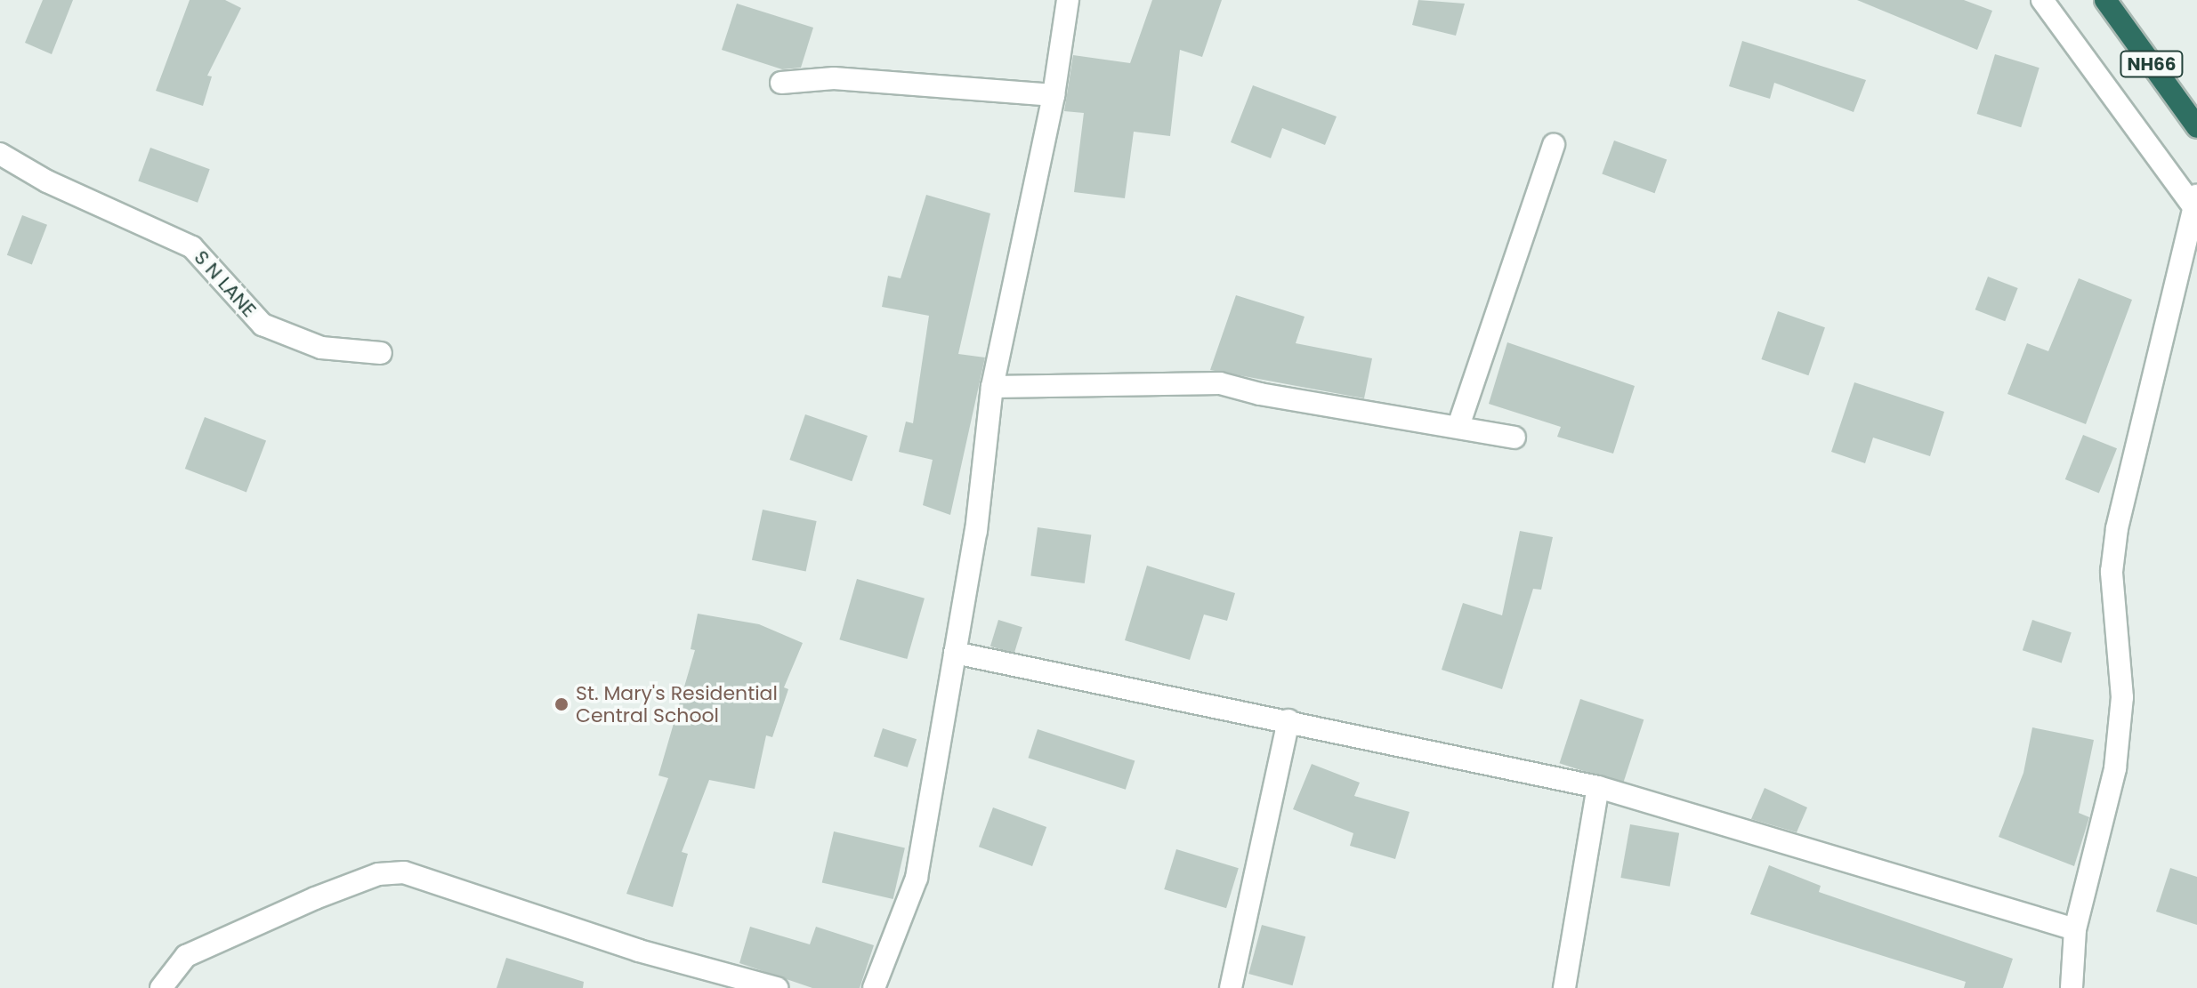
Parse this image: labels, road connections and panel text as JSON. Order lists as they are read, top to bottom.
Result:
{
  "streets": {
    "highway": ["NH66"],
    "street": ["S N LANE"]
  },
  "places": ["St. Mary's Residential Central School"]
}
